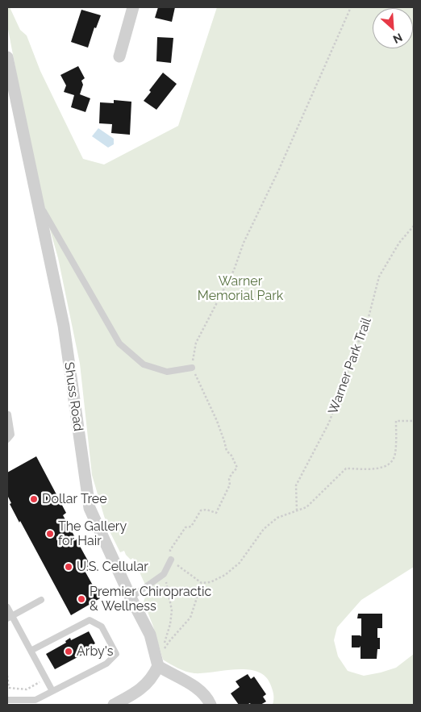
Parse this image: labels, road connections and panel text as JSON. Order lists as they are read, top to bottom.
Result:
{
  "streets": {
    "street": ["Shuss Road"],
    "path": ["Warner Park Trail"]
  },
  "parks": ["Warner Memorial Park"],
  "places": [
    "Dollar Tree",
    "The Gallery for Hair",
    "U.S. Cellular",
    "Premier Chiropractic & Wellness",
    "Arby's"
  ],
  "north": "bottom right"
}
